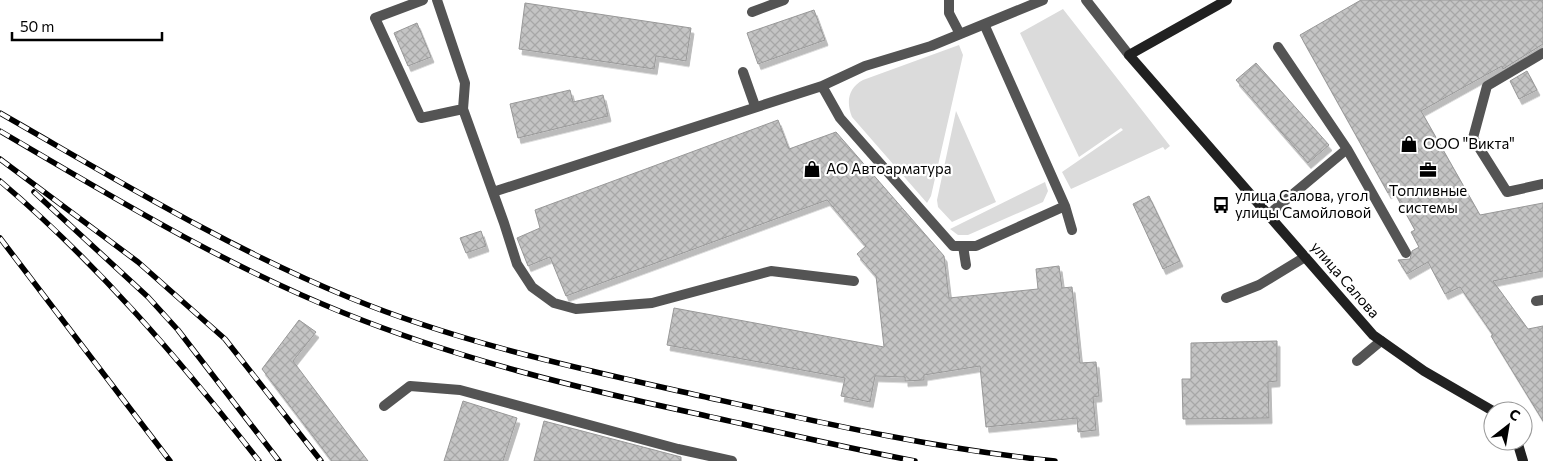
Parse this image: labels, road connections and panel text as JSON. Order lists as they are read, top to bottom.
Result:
{
  "streets": {
    "street": ["улица Салова"]
  },
  "places": {
    "shop": ["ООО \"Викта\"", "АО Автоарматура"],
    "office": ["Топливные системы"],
    "bus stop": ["улица Салова, угол улицы Самойловой"]
  },
  "scale_bar": "50 m",
  "north": "top right"
}
